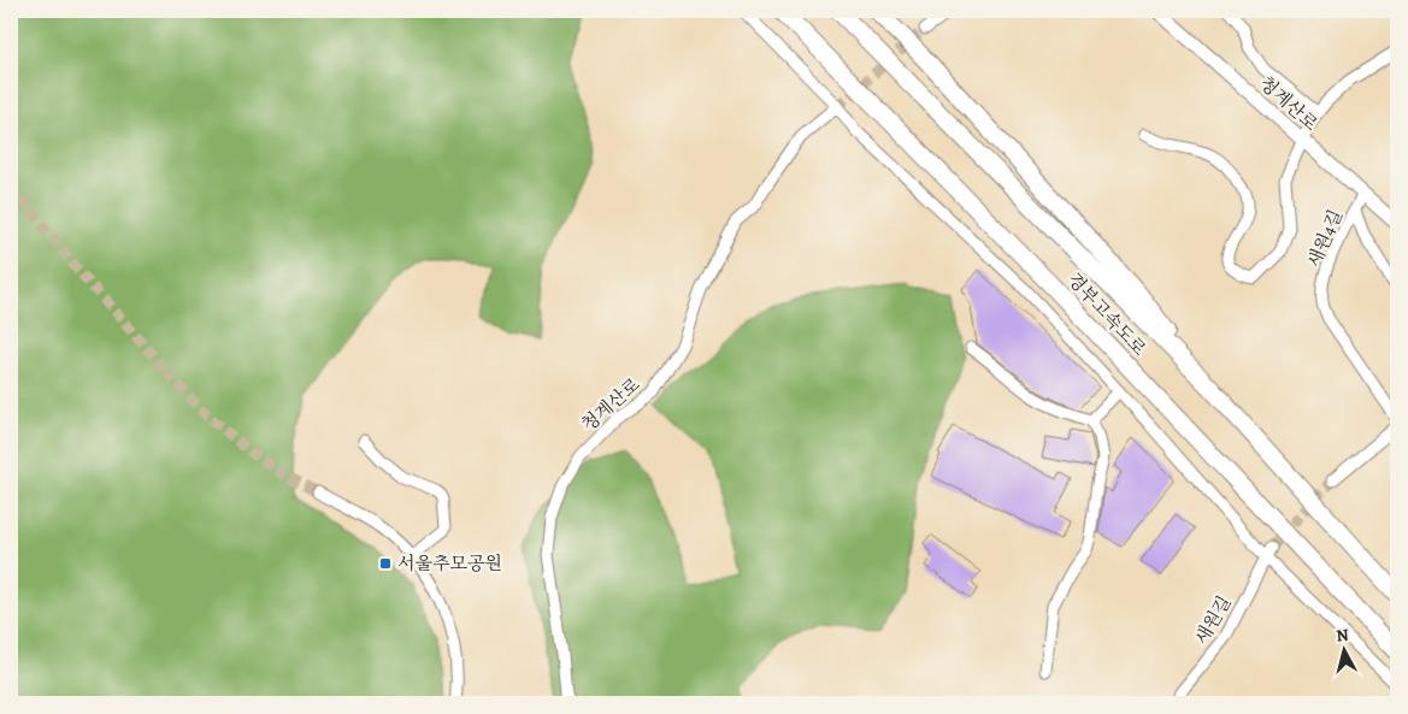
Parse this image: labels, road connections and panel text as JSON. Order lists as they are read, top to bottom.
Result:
{
  "streets": {
    "highway": ["경부고속도로"],
    "main road": ["청계산로"],
    "street": ["새원4길", "새원길"]
  },
  "crossings": [
    ["청계산로", "새원4길"]
  ],
  "places": {
    "transit": ["서울추모공원"]
  },
  "north": "top"
}
